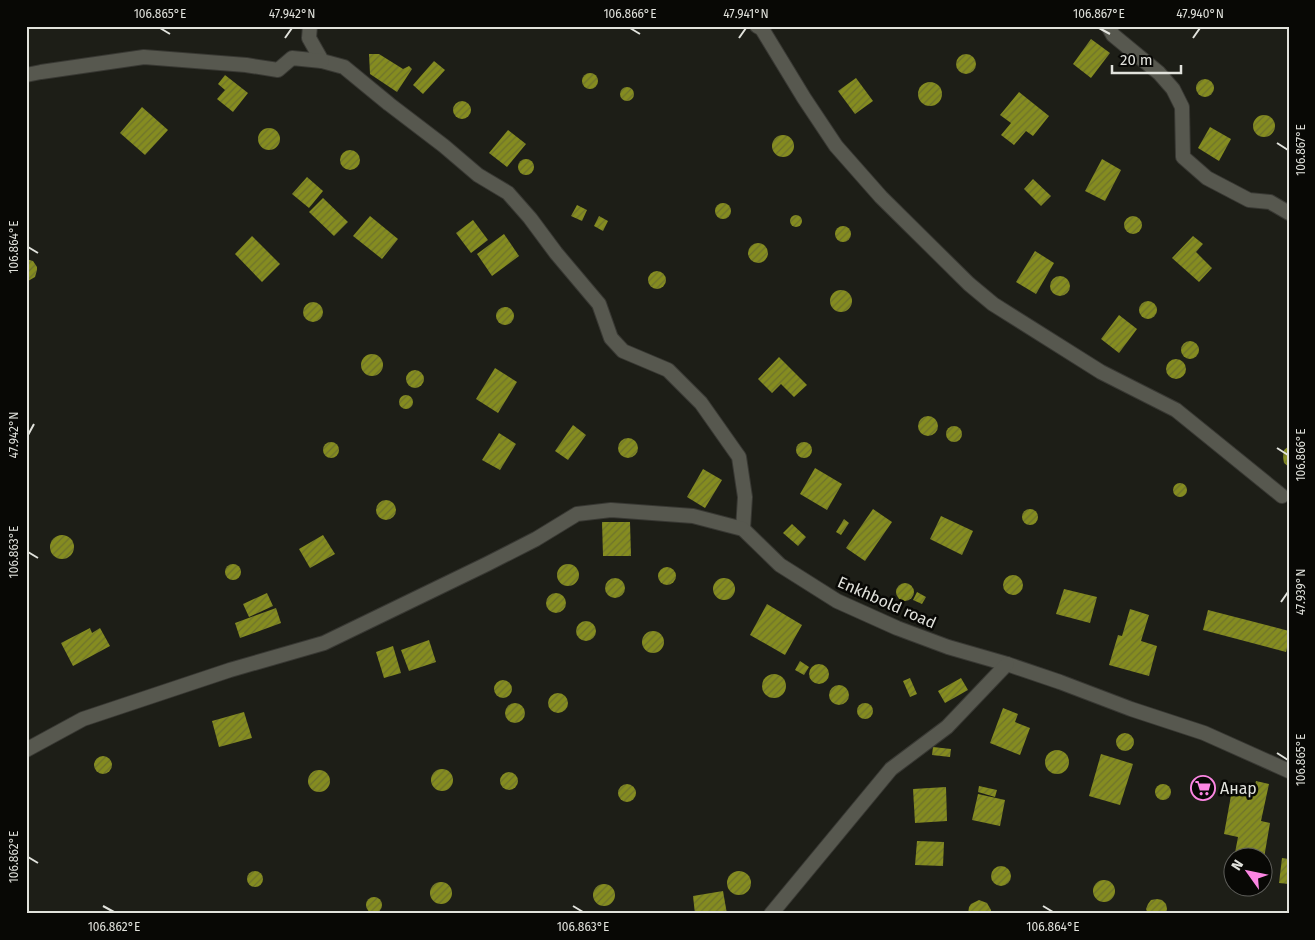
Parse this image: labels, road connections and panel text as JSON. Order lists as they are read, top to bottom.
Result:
{
  "streets": {
    "street": ["Enkhbold road"]
  },
  "places": {
    "supermarket": ["Анар"]
  },
  "scale_bar": "20 m",
  "north": "top left",
  "coordinates": [
    "106.865°E",
    "47.942°N",
    "106.866°E",
    "47.941°N",
    "106.867°E",
    "47.940°N",
    "106.864°E",
    "106.863°E",
    "47.939°N",
    "106.862°E"
  ]
}
